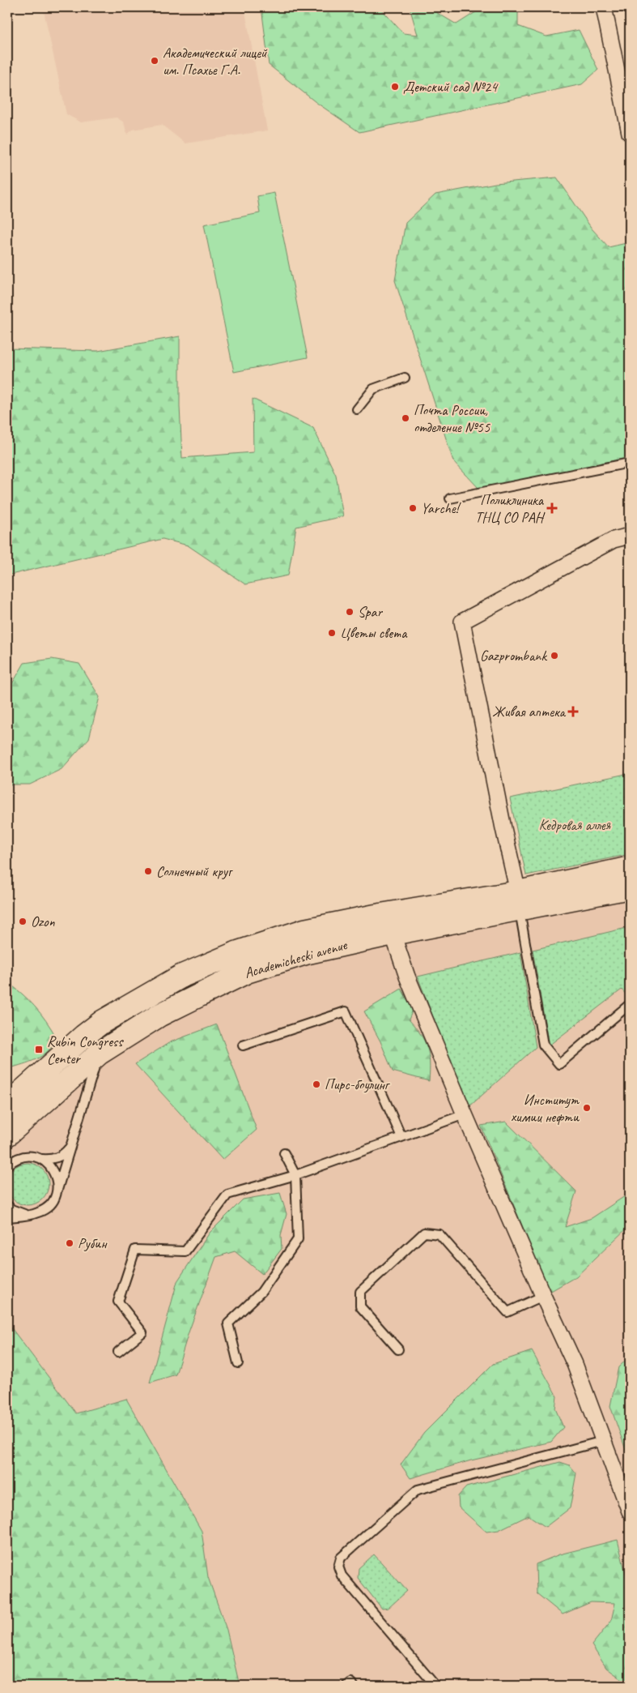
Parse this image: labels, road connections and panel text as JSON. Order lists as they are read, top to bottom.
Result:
{
  "streets": {
    "main road": ["Academicheski avenue"]
  },
  "parks": ["Кедровая аллея"],
  "places": {
    "other": [
      "Академический лицей им. Псахье Г.А.",
      "Детский сад №24",
      "Почта России, отделение №55",
      "Yarche!",
      "Spar",
      "Цветы света",
      "Gazprombank",
      "Солнечный круг",
      "Ozon",
      "Пирс-боулинг",
      "Институт химии нефти",
      "Рубин"
    ],
    "health": ["Поликлиника ТНЦ СО РАН", "Живая аптека"],
    "transit": ["Rubin Congress Center"]
  }
}
